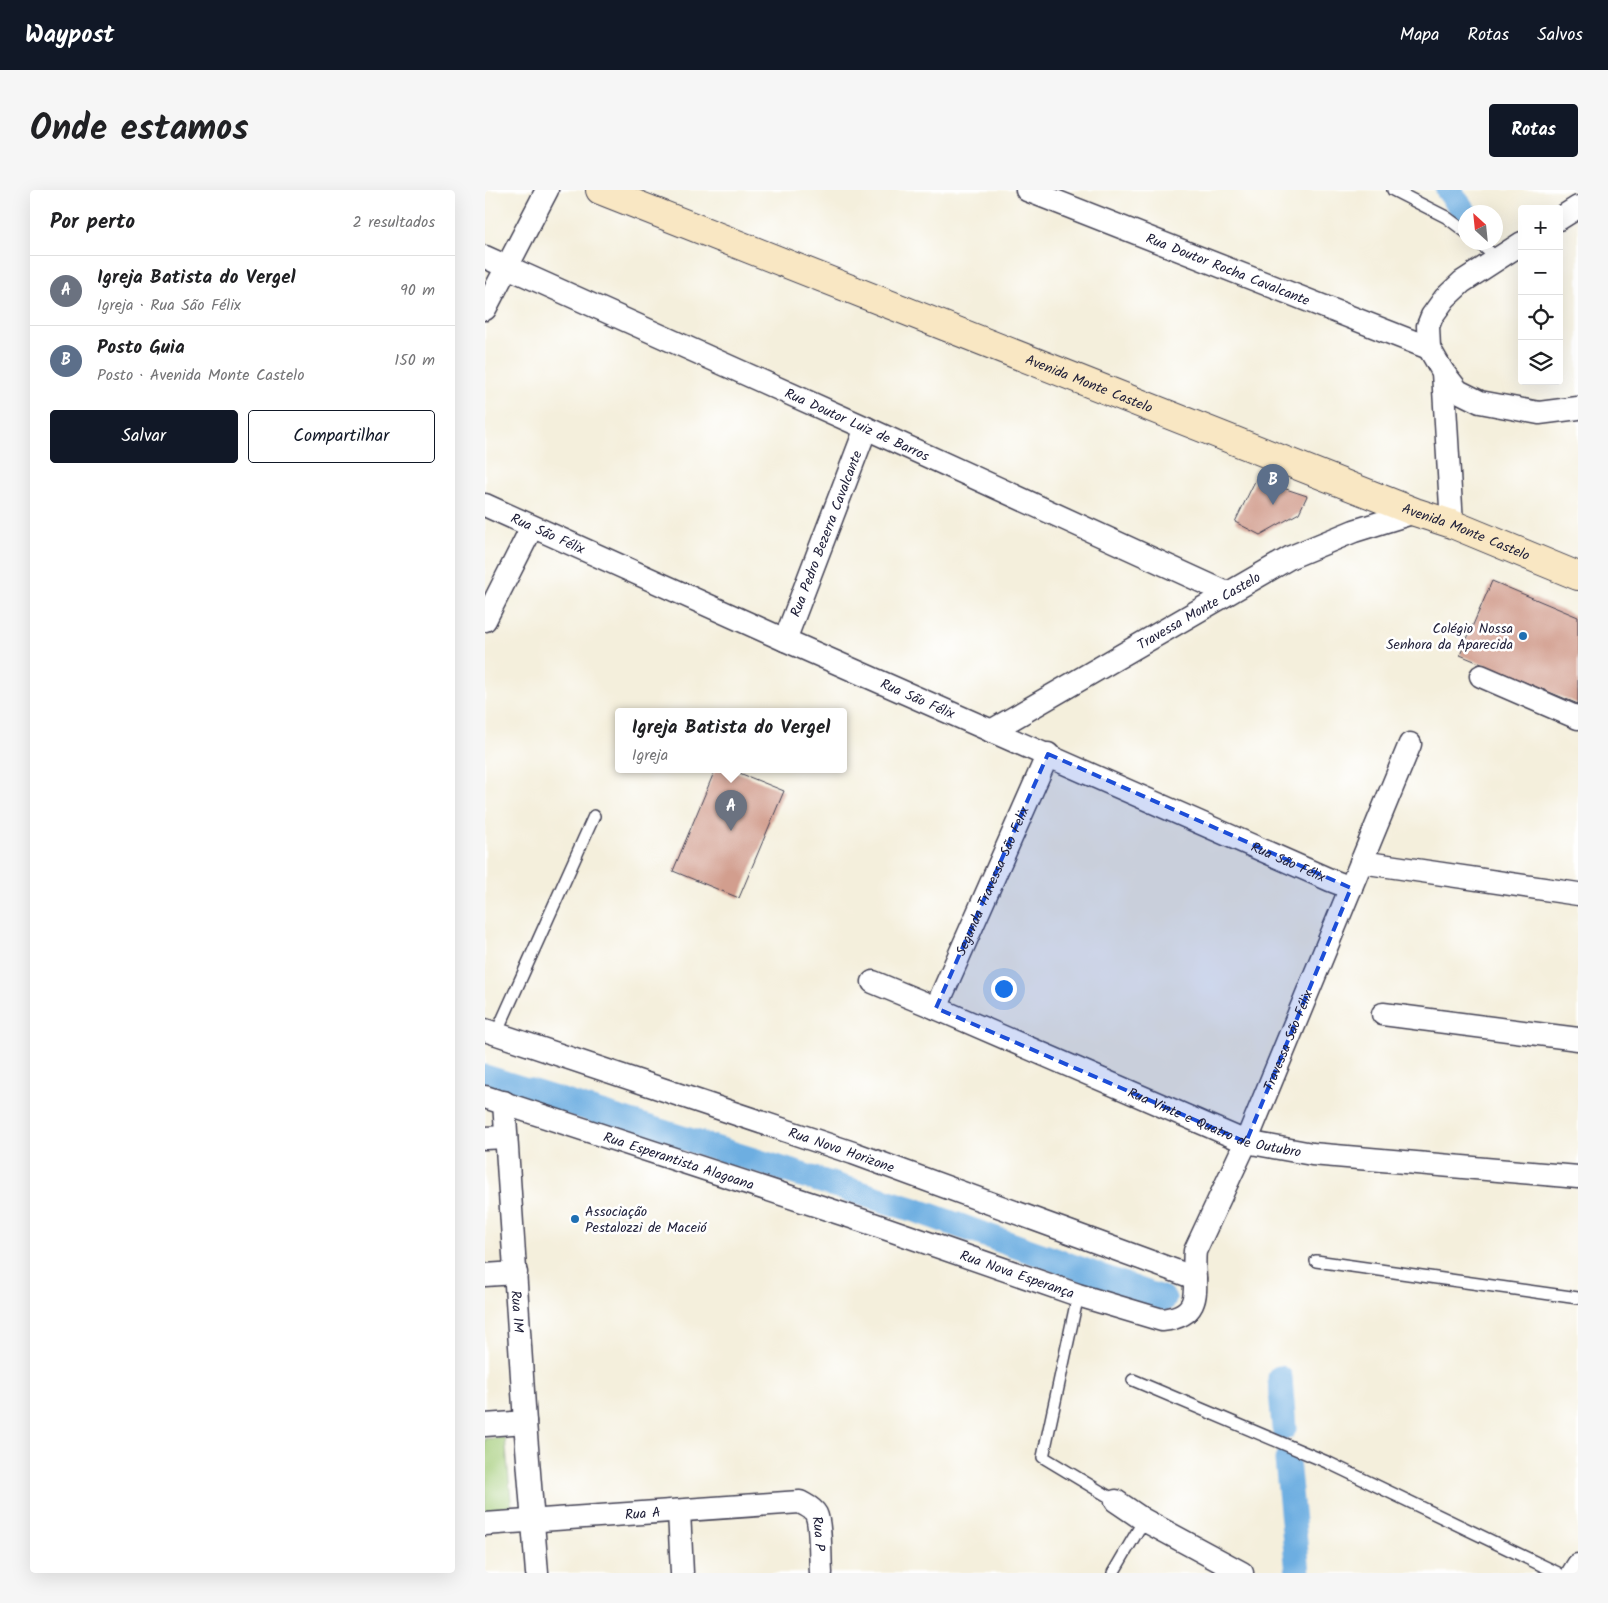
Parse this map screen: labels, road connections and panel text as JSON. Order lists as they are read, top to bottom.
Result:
{
  "streets": {
    "street": [
      "Rua Doutor Rocha Cavalcante",
      "Avenida Monte Castelo",
      "Rua Doutor Luiz de Barros",
      "Rua São Félix",
      "Rua Pedro Bezerra Cavalcante",
      "Travessa Monte Castelo",
      "Segunda Travessa São Felix",
      "Travessa São Félix",
      "Rua Vinte e Quatro de Outubro",
      "Rua Novo Horizone",
      "Rua Esperantista Alagoana",
      "Rua Nova Esperança",
      "Rua 1M",
      "Rua A",
      "Rua P"
    ]
  },
  "crossings": [
    ["Avenida Monte Castelo", "Travessa Monte Castelo"],
    ["Rua Doutor Luiz de Barros", "Rua Pedro Bezerra Cavalcante"],
    ["Rua Doutor Luiz de Barros", "Travessa Monte Castelo"],
    ["Rua São Félix", "Rua Pedro Bezerra Cavalcante"],
    ["Rua São Félix", "Travessa Monte Castelo"],
    ["Rua São Félix", "Segunda Travessa São Felix"],
    ["Rua São Félix", "Travessa São Félix"],
    ["Segunda Travessa São Felix", "Rua Vinte e Quatro de Outubro"],
    ["Travessa São Félix", "Rua Vinte e Quatro de Outubro"],
    ["Travessa São Félix", "Rua Novo Horizone"],
    ["Travessa São Félix", "Rua Nova Esperança"],
    ["Rua Esperantista Alagoana", "Rua Nova Esperança"],
    ["Rua Esperantista Alagoana", "Rua 1M"],
    ["Rua 1M", "Rua A"],
    ["Rua A", "Rua P"]
  ],
  "places": ["Colégio Nossa Senhora da Aparecida", "Associação Pestalozzi de Maceió"],
  "north": "top left",
  "page": {
    "header": "Waypost",
    "nav": ["Mapa", "Rotas", "Salvos"],
    "title": "Onde estamos",
    "buttons": [
      "Rotas",
      ["Salvar", "Compartilhar"]
    ],
    "heading": ["Por perto", "2 resultados"],
    "map_buttons": ["+", "−"],
    "list": [
      {
        "mark": "A",
        "name": "Igreja Batista do Vergel",
        "note": "Igreja · Rua São Félix",
        "value": "90 m"
      },
      {
        "mark": "B",
        "name": "Posto Guia",
        "note": "Posto · Avenida Monte Castelo",
        "value": "150 m"
      }
    ],
    "pins": ["B", "A"],
    "popup": ["Igreja Batista do Vergel", "Igreja"]
  }
}
